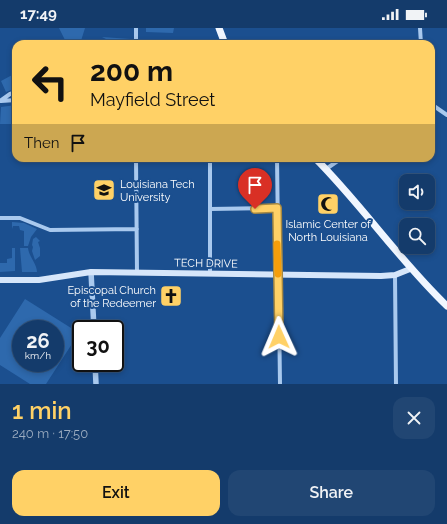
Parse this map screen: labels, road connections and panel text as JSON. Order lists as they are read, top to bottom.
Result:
{
  "streets": {
    "main road": ["TECH DRIVE"]
  },
  "places": {
    "school or university": ["Louisiana Tech University"],
    "mosque": ["Islamic Center of North Louisiana"],
    "church": ["Episcopal Church of the Redeemer"]
  },
  "page": {
    "status": "17:49",
    "turn": ["200 m", "Mayfield Street"],
    "then": "Then",
    "speed": "26 km/h",
    "limit": "30",
    "heading": ["1 min", "240 m · 17:50"],
    "buttons": ["Exit", "Share"]
  }
}
